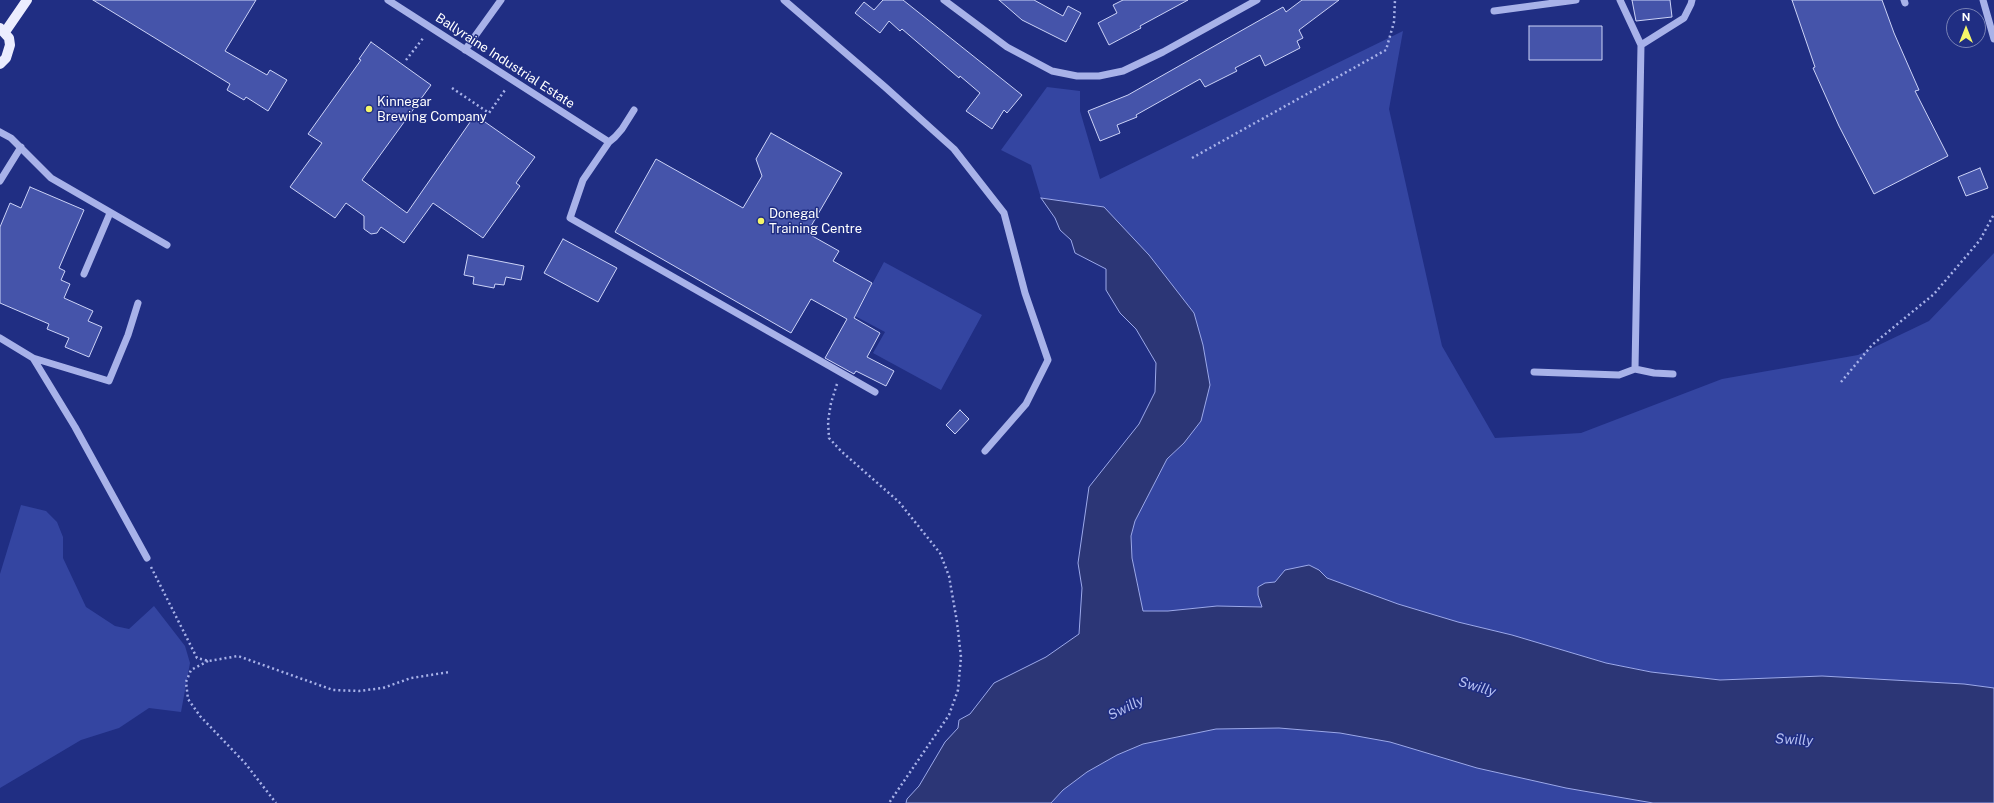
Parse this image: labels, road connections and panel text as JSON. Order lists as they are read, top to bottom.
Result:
{
  "streets": {
    "street": ["Ballyraine Industrial Estate"]
  },
  "water": ["Swilly"],
  "places": ["Kinnegar Brewing Company", "Donegal Training Centre"],
  "north": "top"
}
